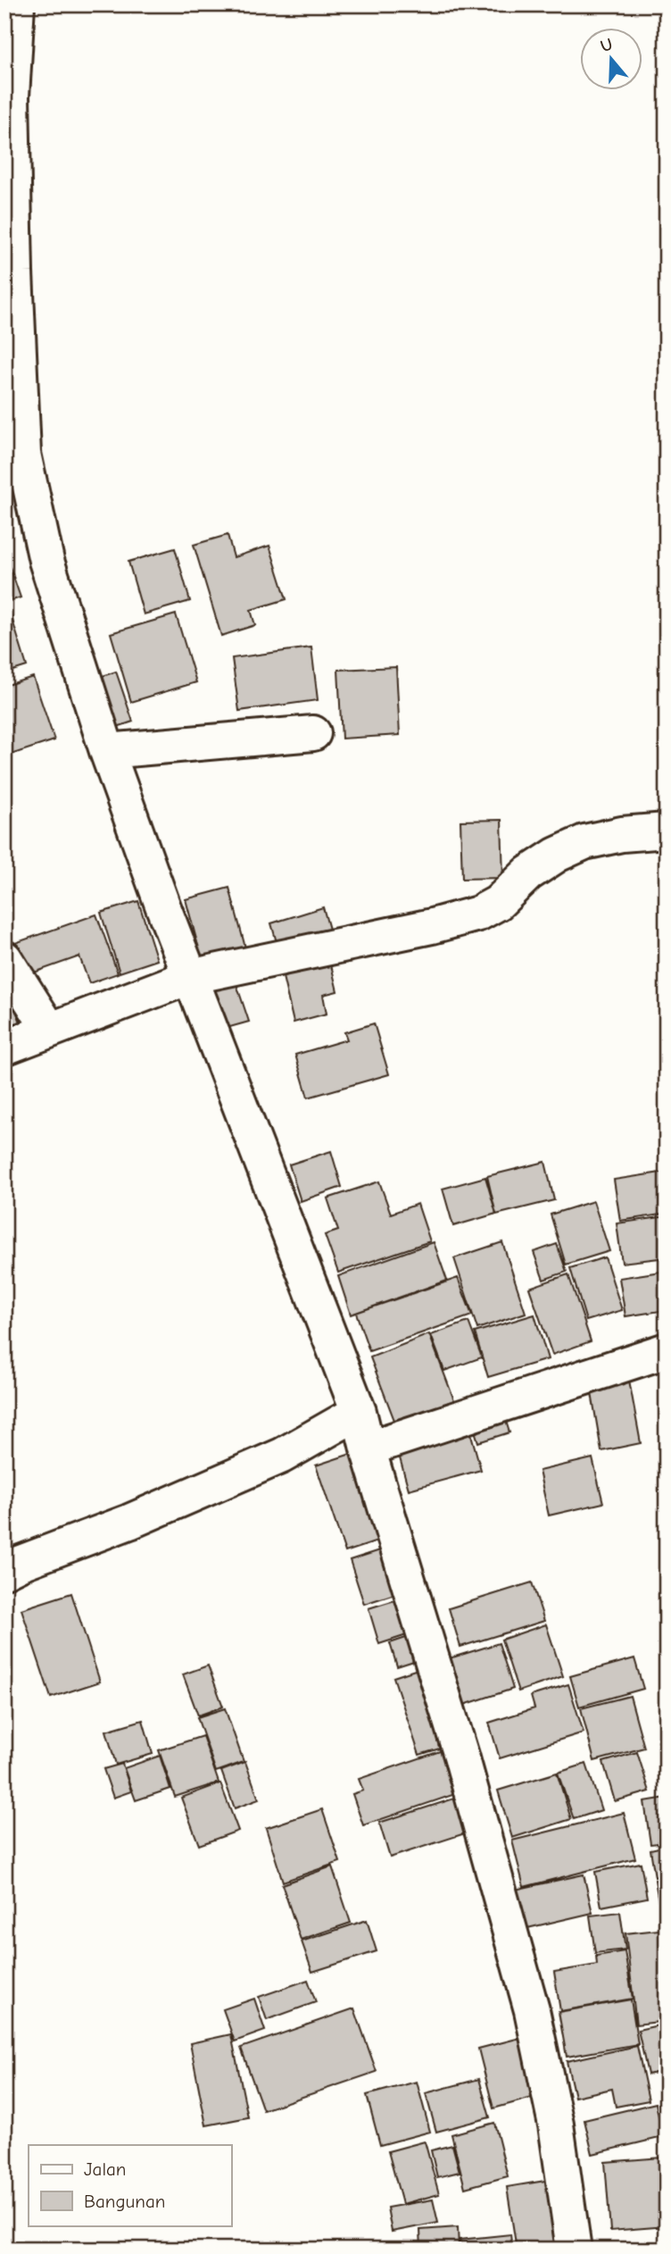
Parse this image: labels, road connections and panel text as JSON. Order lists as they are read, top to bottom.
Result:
{
  "legend": ["Jalan", "Bangunan"],
  "north": "top"
}
